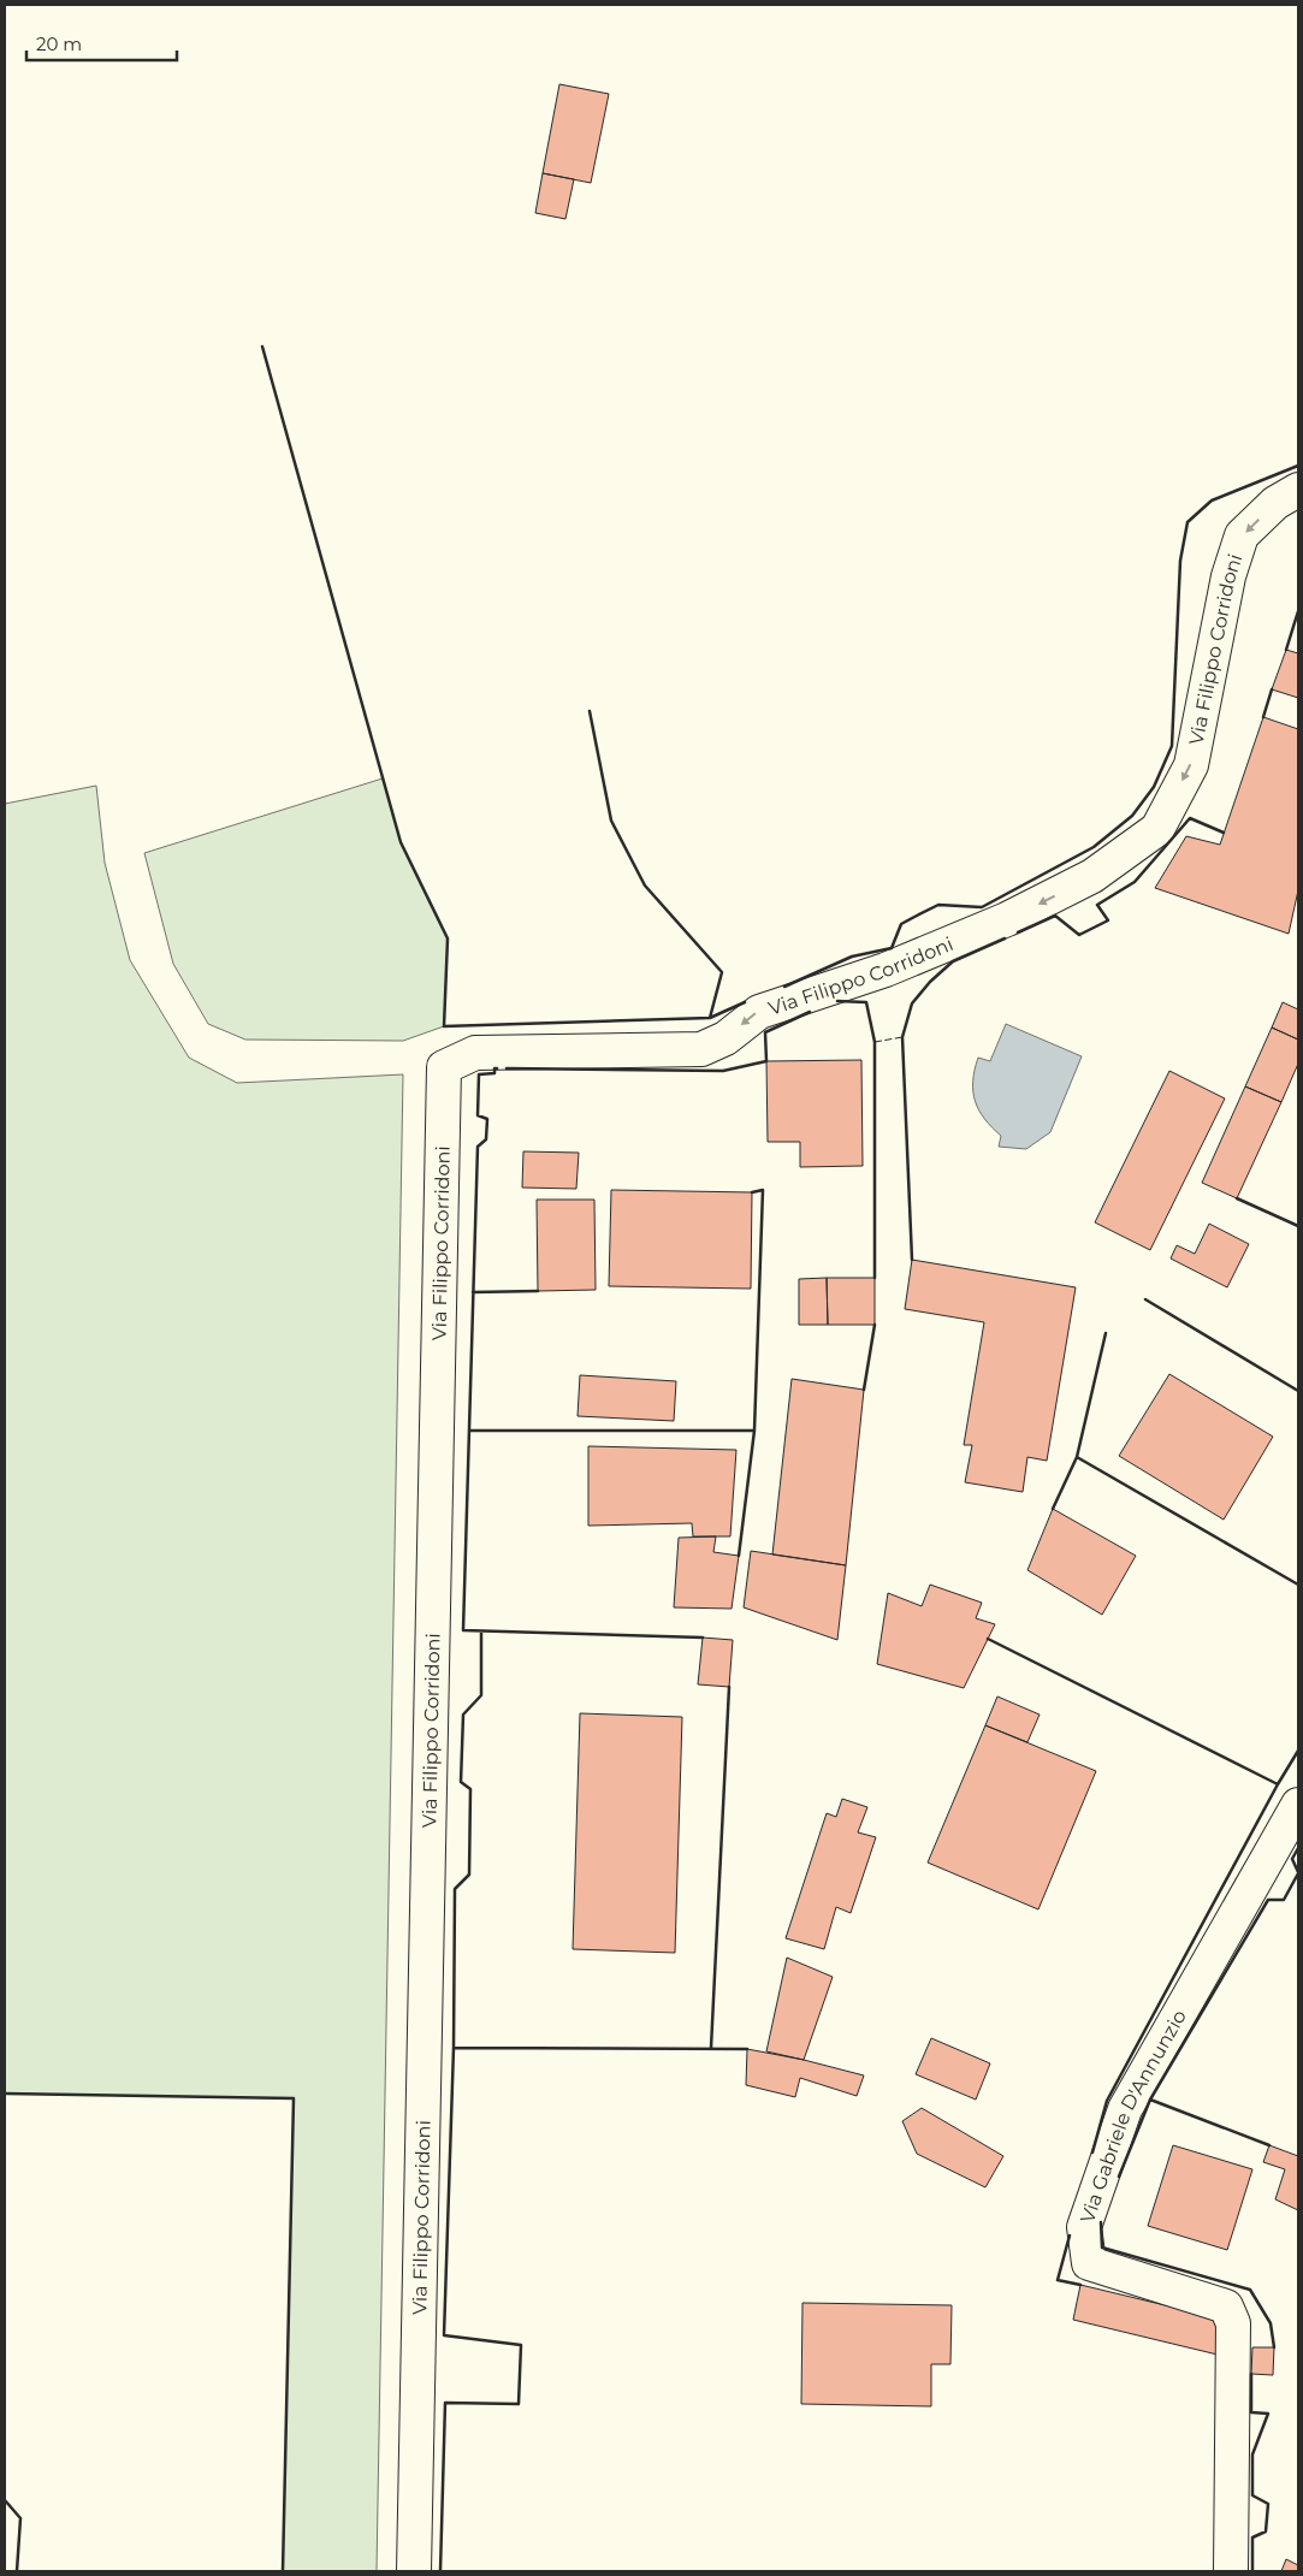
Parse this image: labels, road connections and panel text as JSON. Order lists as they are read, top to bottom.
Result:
{
  "streets": {
    "street": ["Via Filippo Corridoni", "Via Gabriele D'Annunzio"]
  },
  "one_way": ["Via Filippo Corridoni"],
  "scale_bar": "20 m"
}
